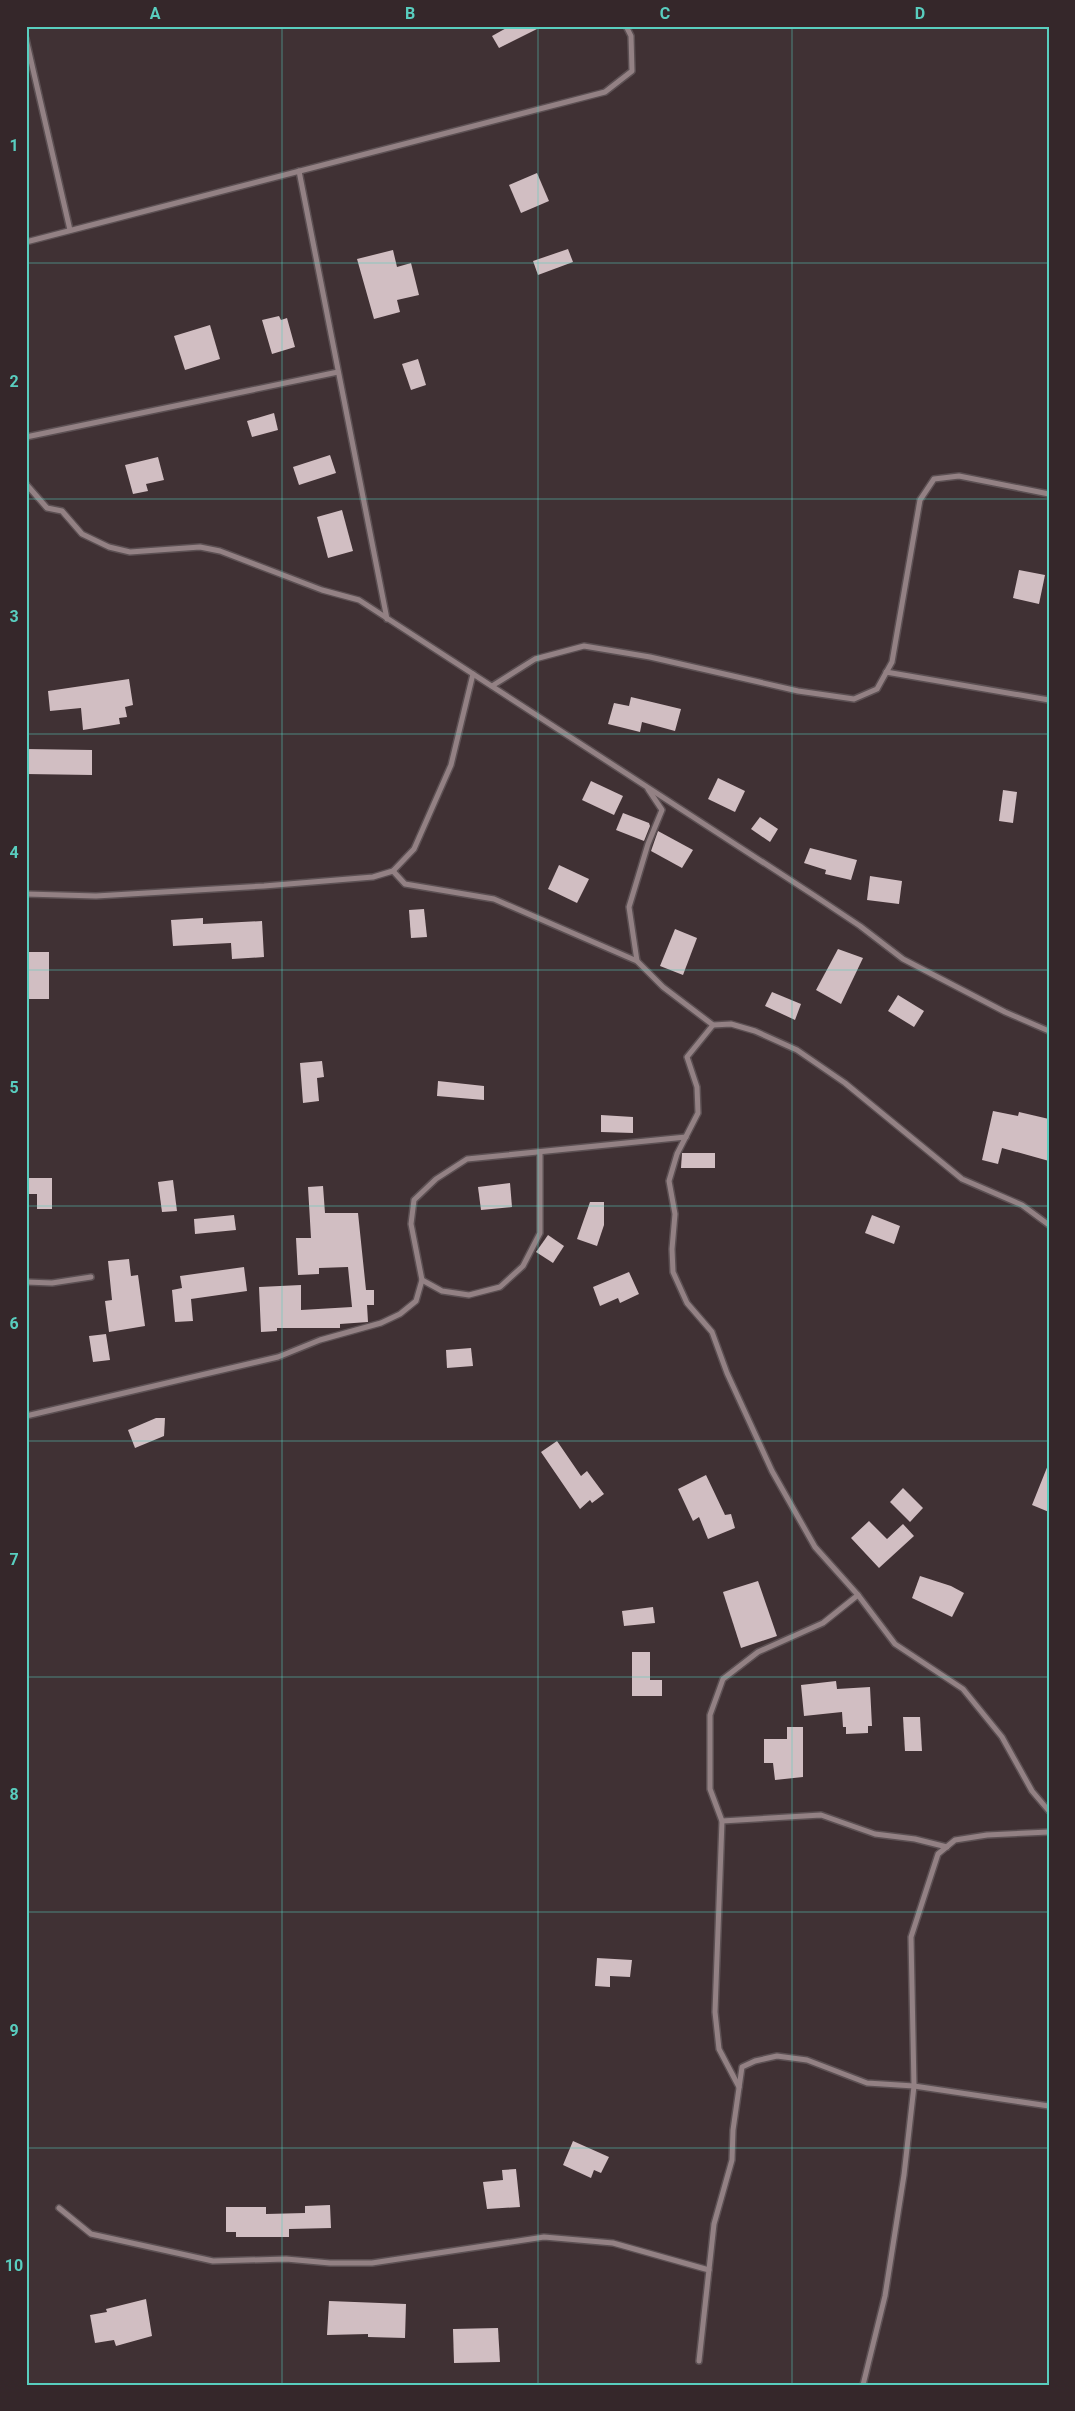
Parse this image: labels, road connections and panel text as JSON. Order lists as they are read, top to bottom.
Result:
{
  "grid": {
    "columns": [
      "A",
      "B",
      "C",
      "D"
    ],
    "rows": [
      "1",
      "2",
      "3",
      "4",
      "5",
      "6",
      "7",
      "8",
      "9",
      "10"
    ]
  }
}
